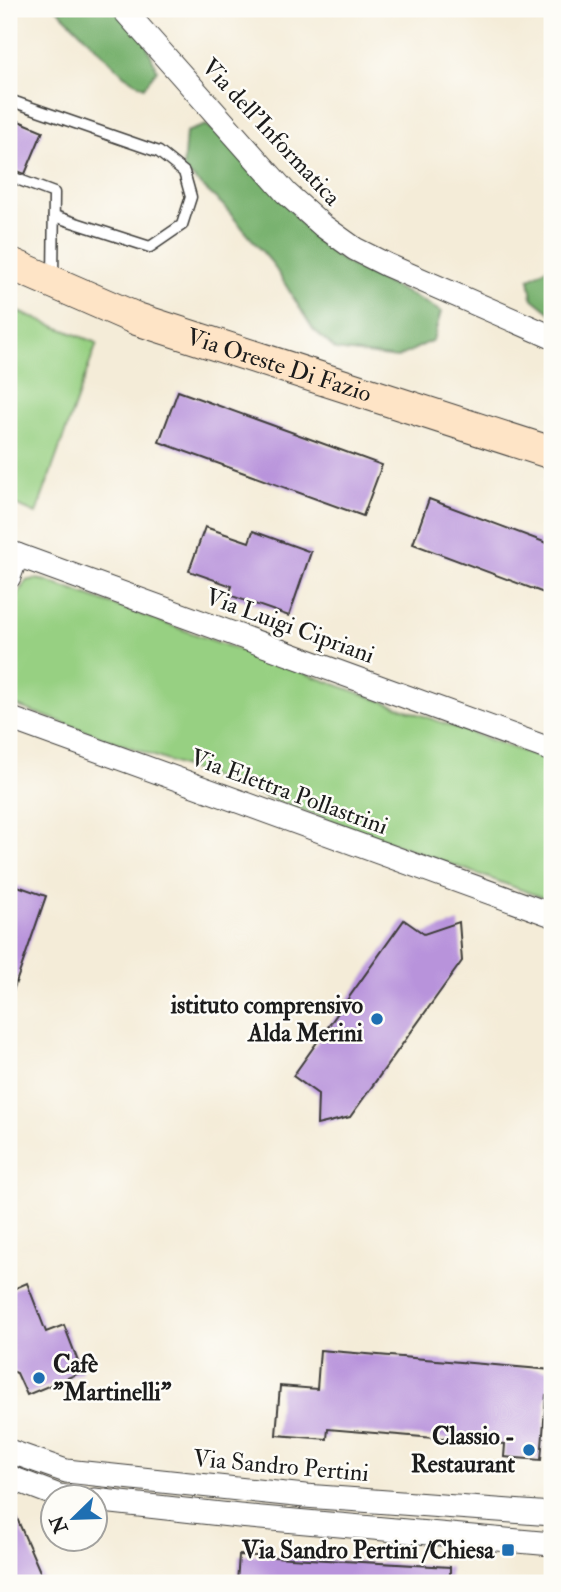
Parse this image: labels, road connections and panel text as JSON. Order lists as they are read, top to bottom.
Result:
{
  "streets": {
    "main road": ["Via Oreste Di Fazio"],
    "street": [
      "Via dell'Informatica",
      "Via Luigi Cipriani",
      "Via Elettra Pollastrini",
      "Via Sandro Pertini"
    ]
  },
  "places": {
    "other": ["istituto comprensivo Alda Merini", "Cafè \"Martinelli\"", "Classio - Restaurant"],
    "transit": ["Via Sandro Pertini /Chiesa"]
  },
  "north": "bottom left"
}
